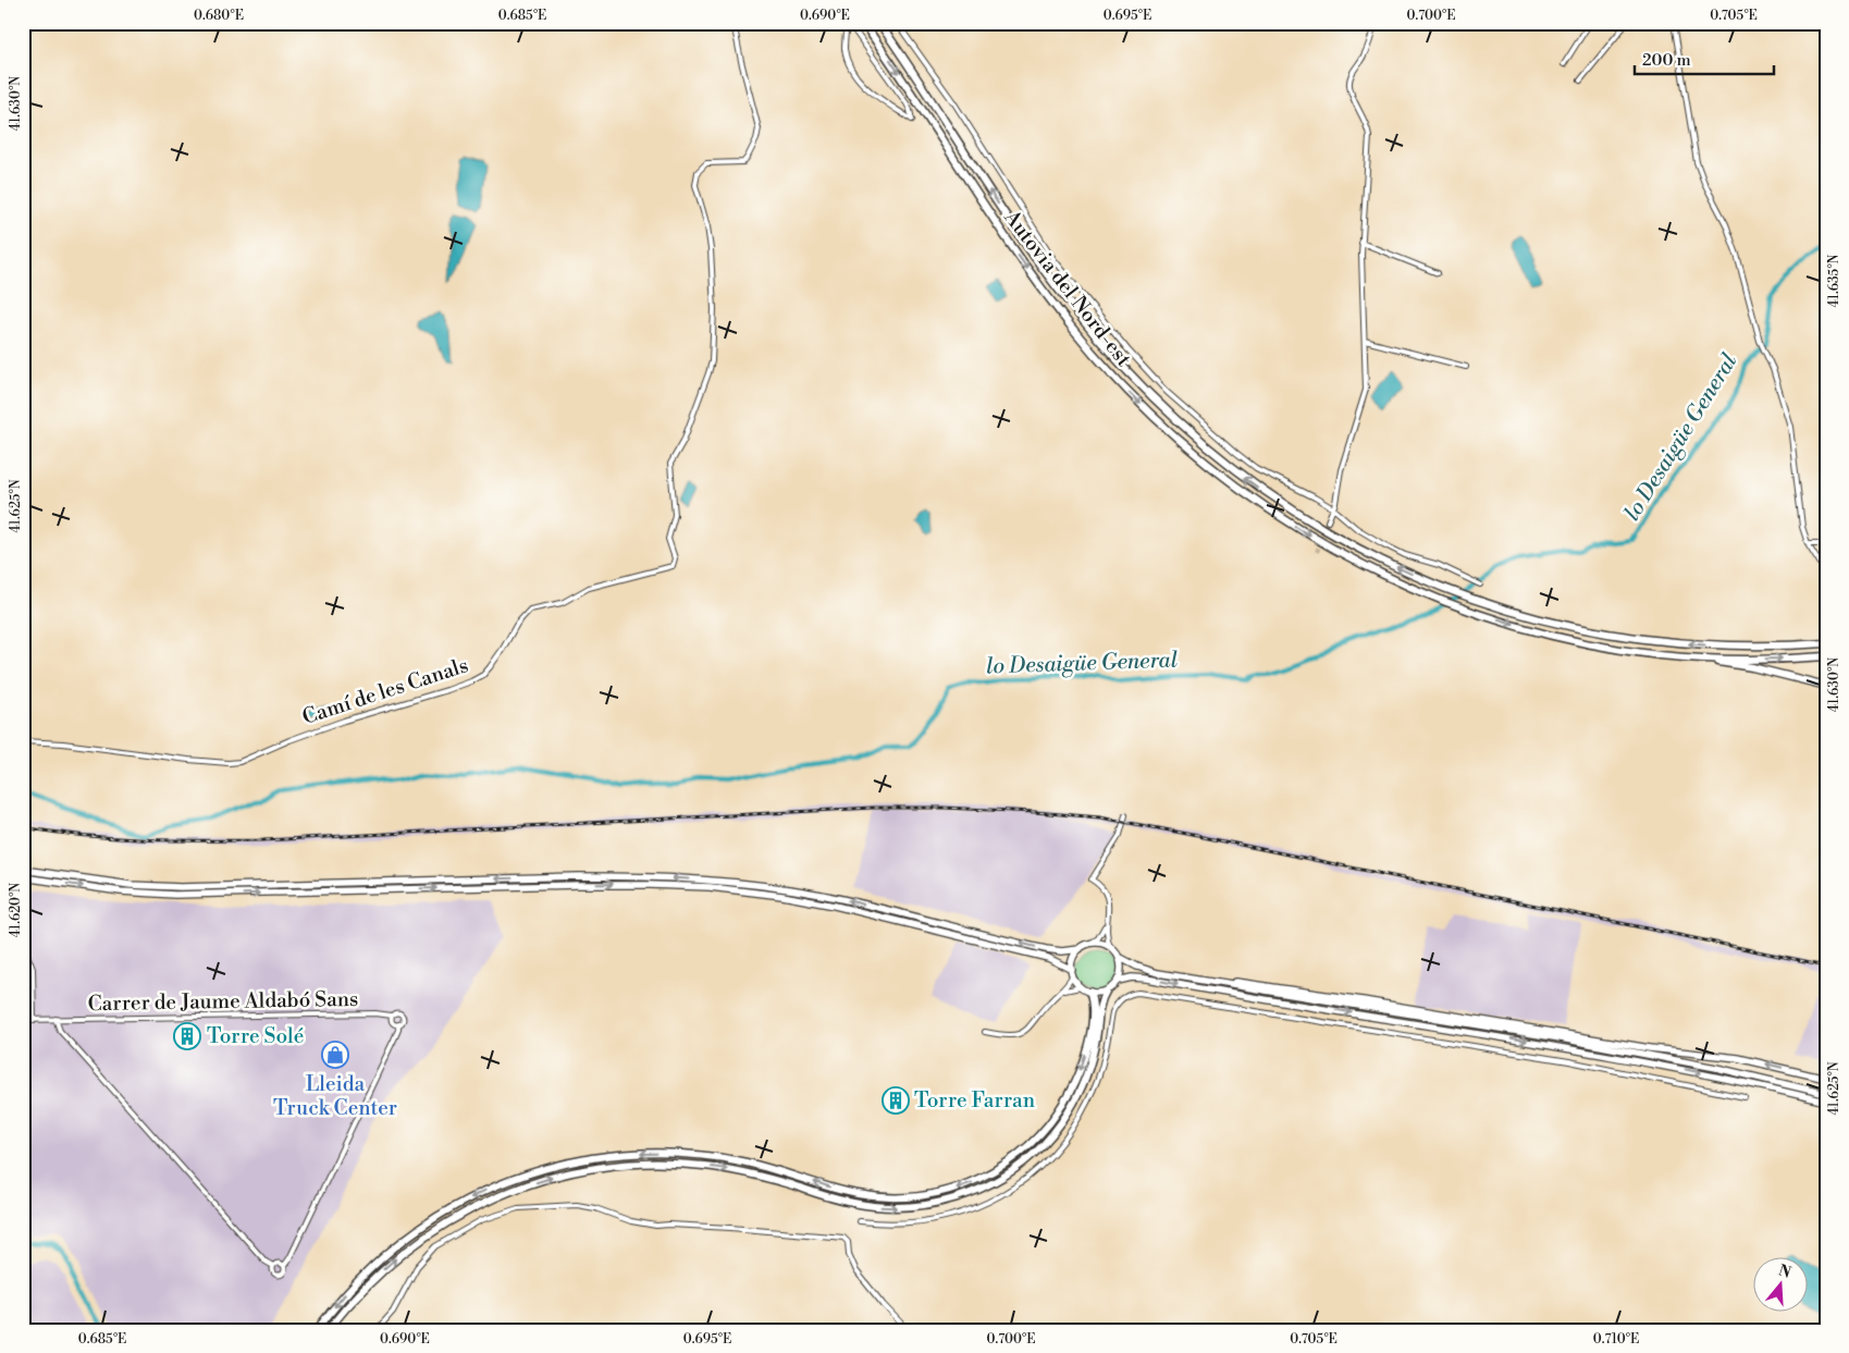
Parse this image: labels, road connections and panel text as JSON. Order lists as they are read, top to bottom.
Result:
{
  "streets": {
    "highway": ["Autovia del Nord-est"],
    "street": ["Camí de les Canals", "Carrer de Jaume Aldabó Sans"]
  },
  "water": ["lo Desaigüe General"],
  "places": {
    "building": ["Torre Solé", "Torre Farran"],
    "shop": ["Lleida Truck Center"]
  },
  "scale_bar": "200 m",
  "north": "top",
  "coordinates": [
    "0.680°E",
    "0.685°E",
    "0.690°E",
    "0.695°E",
    "0.700°E",
    "0.705°E",
    "41.630°N",
    "41.635°N",
    "41.625°N",
    "41.620°N",
    "0.710°E"
  ]
}
